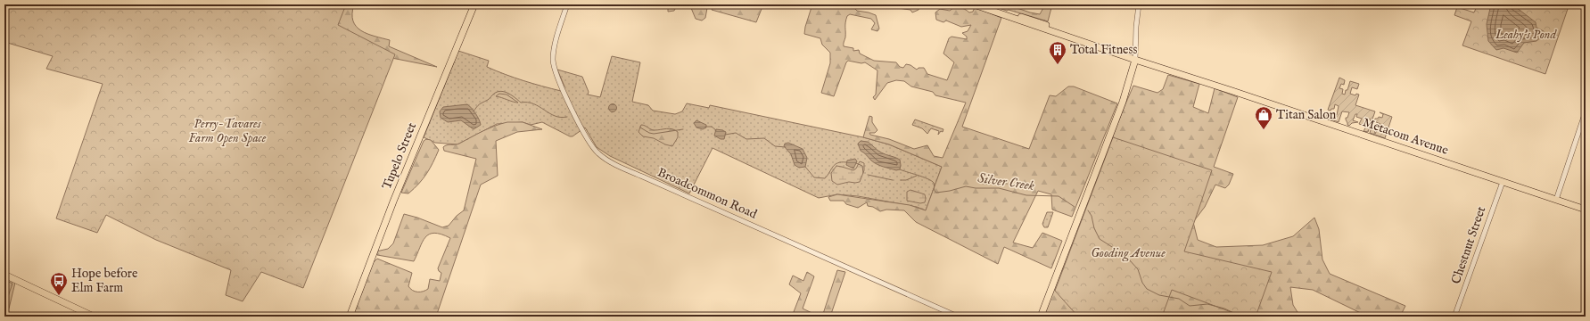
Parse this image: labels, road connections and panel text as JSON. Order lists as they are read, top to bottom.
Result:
{
  "streets": {
    "main road": ["Metacom Avenue", "Tupelo Street"],
    "street": ["Broadcommon Road", "Chestnut Street"]
  },
  "crossings": [
    ["Metacom Avenue", "Chestnut Street"]
  ],
  "water": ["Silver Creek"],
  "parks": ["Leahy's Pond", "Perry-Tavares Farm Open Space", "Gooding Avenue"],
  "places": {
    "building": ["Total Fitness"],
    "shop": ["Titan Salon"],
    "bus stop": ["Hope before Elm Farm"]
  }
}
